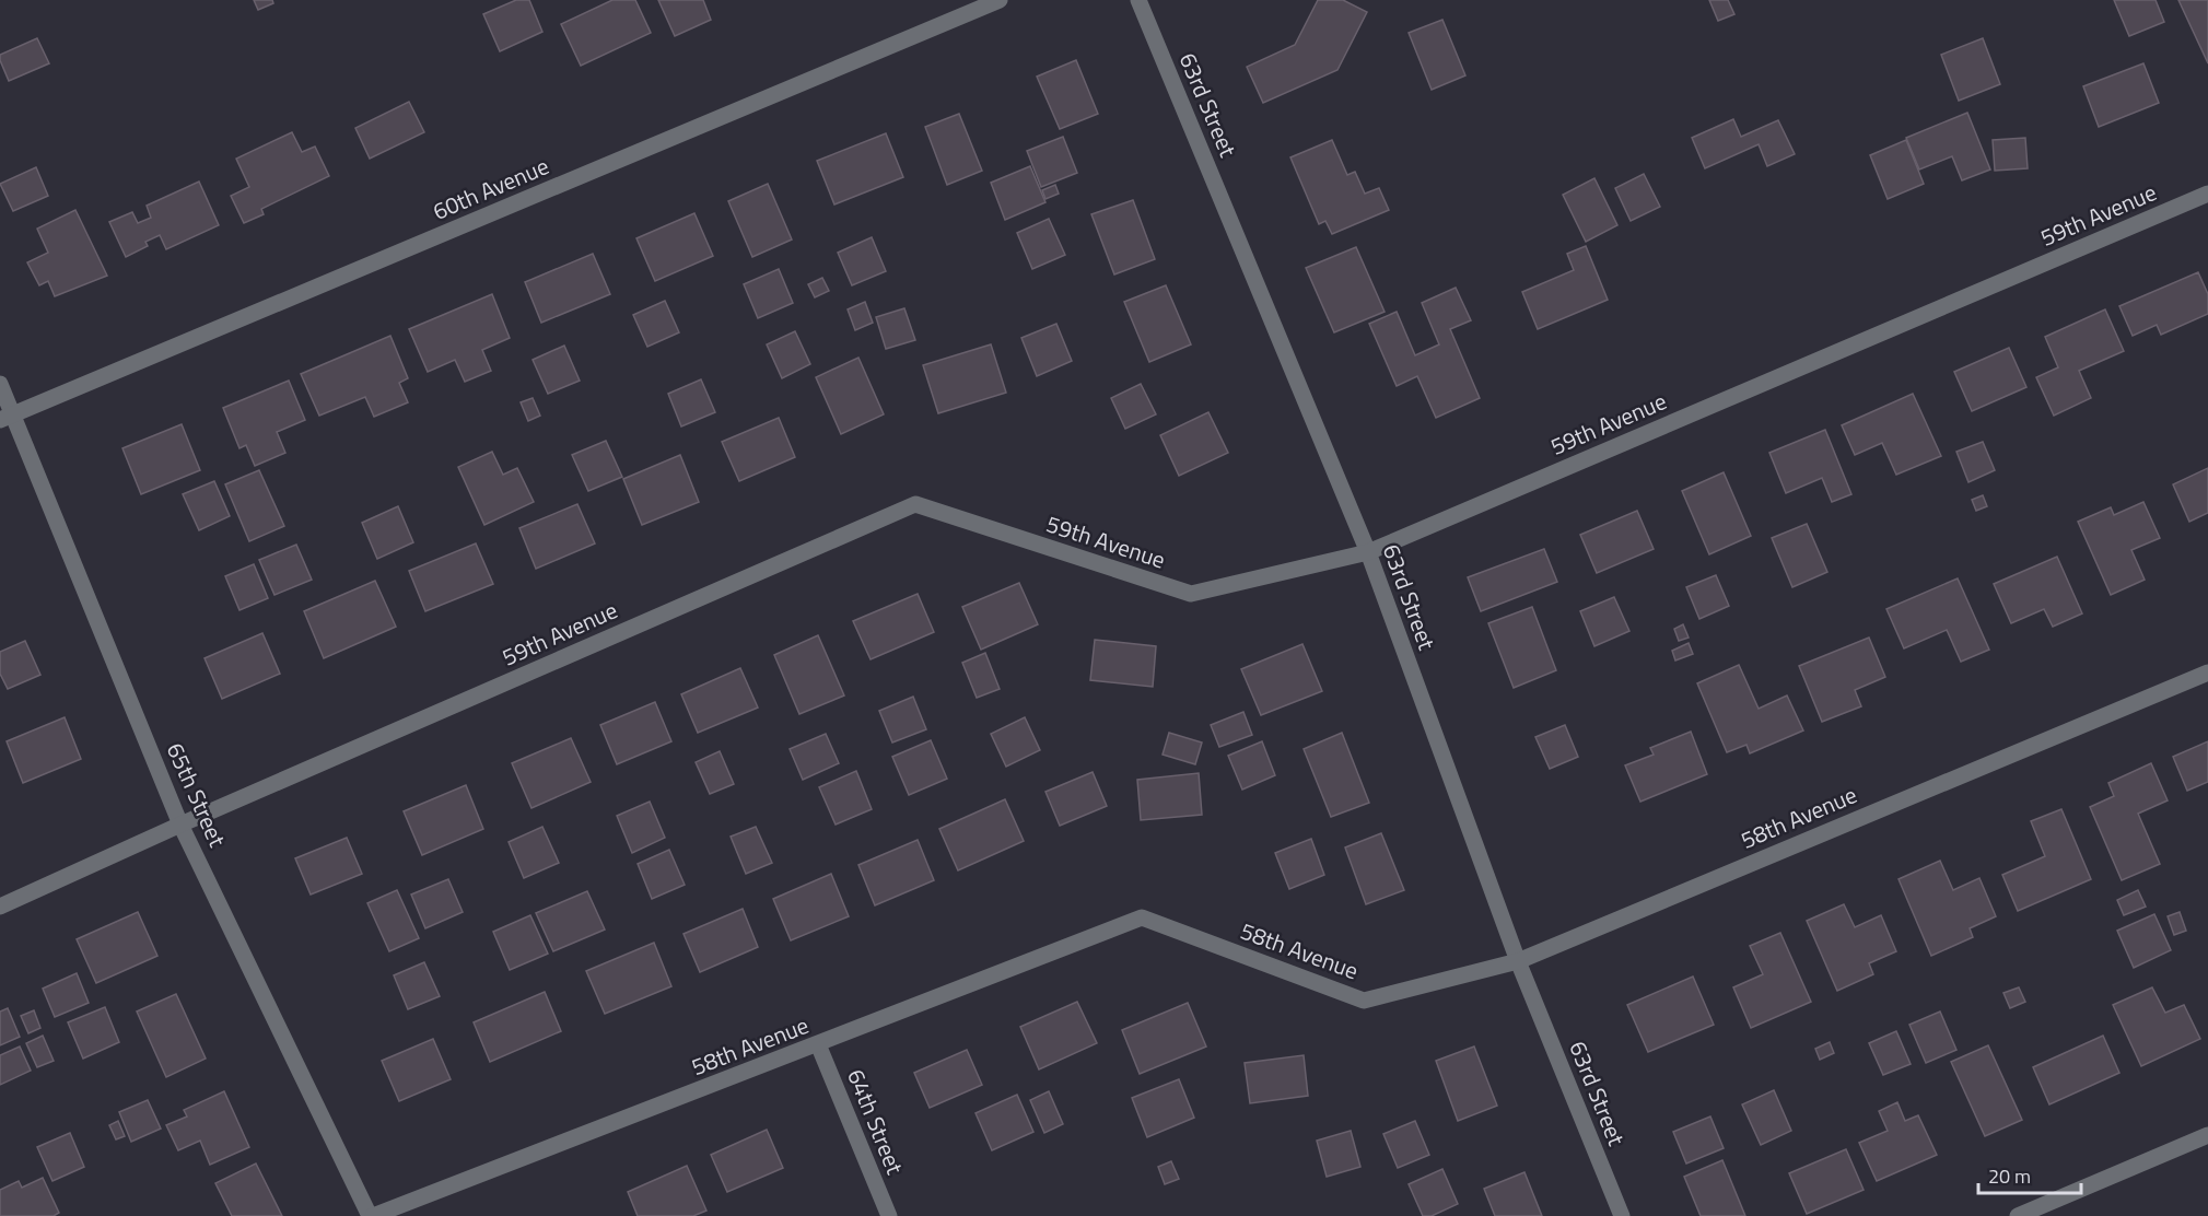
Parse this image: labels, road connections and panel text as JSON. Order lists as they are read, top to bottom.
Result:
{
  "streets": {
    "street": [
      "63rd Street",
      "60th Avenue",
      "59th Avenue",
      "65th Street",
      "58th Avenue",
      "64th Street"
    ]
  },
  "crossings": [
    ["63rd Street", "59th Avenue"],
    ["63rd Street", "58th Avenue"],
    ["60th Avenue", "65th Street"],
    ["59th Avenue", "65th Street"],
    ["65th Street", "58th Avenue"],
    ["58th Avenue", "64th Street"]
  ],
  "scale_bar": "20 m"
}
